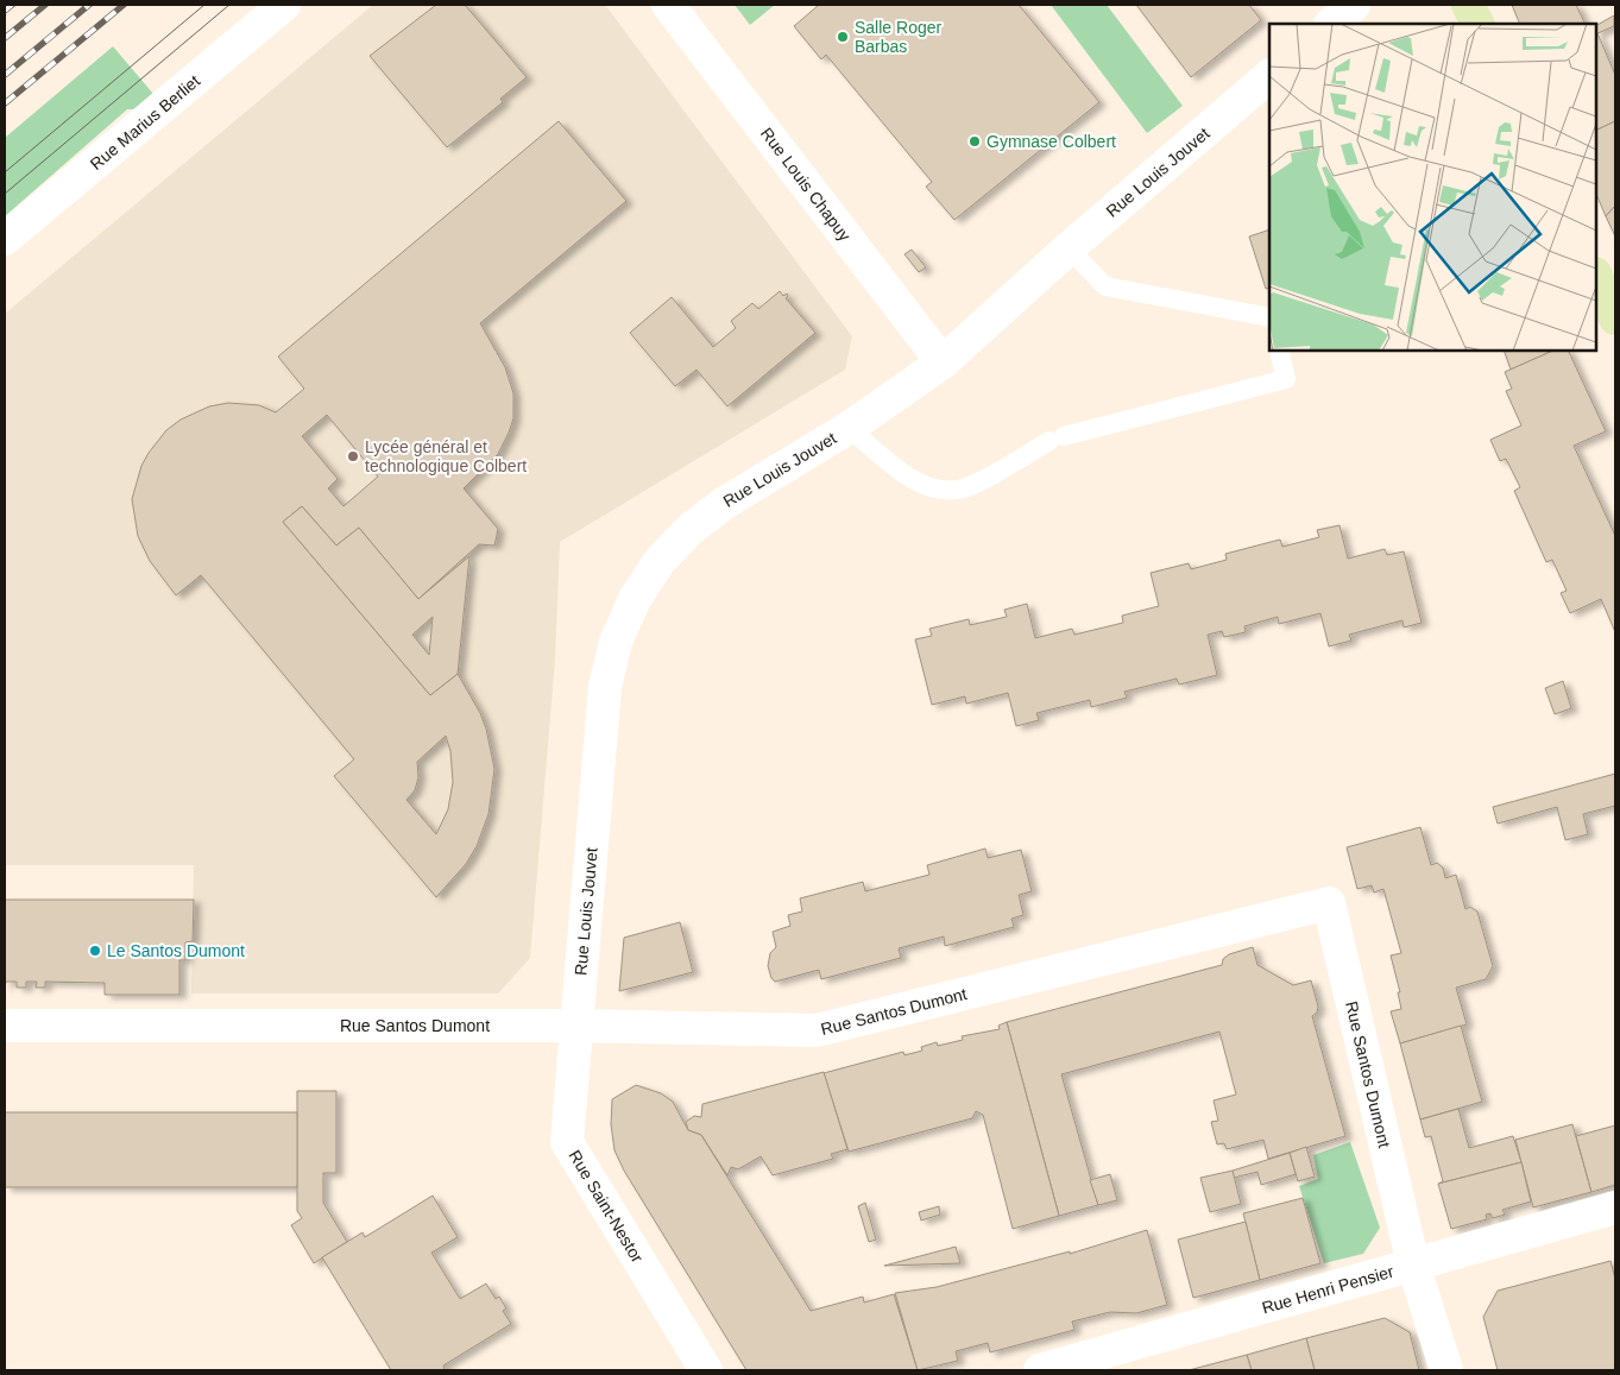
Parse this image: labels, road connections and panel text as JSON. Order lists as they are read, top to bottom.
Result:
{
  "streets": {
    "street": [
      "Rue Marius Berliet",
      "Rue Louis Jouvet",
      "Rue Louis Chapuy",
      "Rue Santos Dumont",
      "Rue Saint-Nestor",
      "Rue Henri Pensier"
    ]
  },
  "crossings": [
    ["Rue Louis Jouvet", "Rue Louis Chapuy"],
    ["Rue Louis Jouvet", "Rue Santos Dumont"],
    ["Rue Louis Jouvet", "Rue Saint-Nestor"],
    ["Rue Santos Dumont", "Rue Saint-Nestor"],
    ["Rue Santos Dumont", "Rue Henri Pensier"]
  ],
  "places": [
    "Salle Roger Barbas",
    "Gymnase Colbert",
    "Lycée général et technologique Colbert",
    "Le Santos Dumont"
  ]
}
